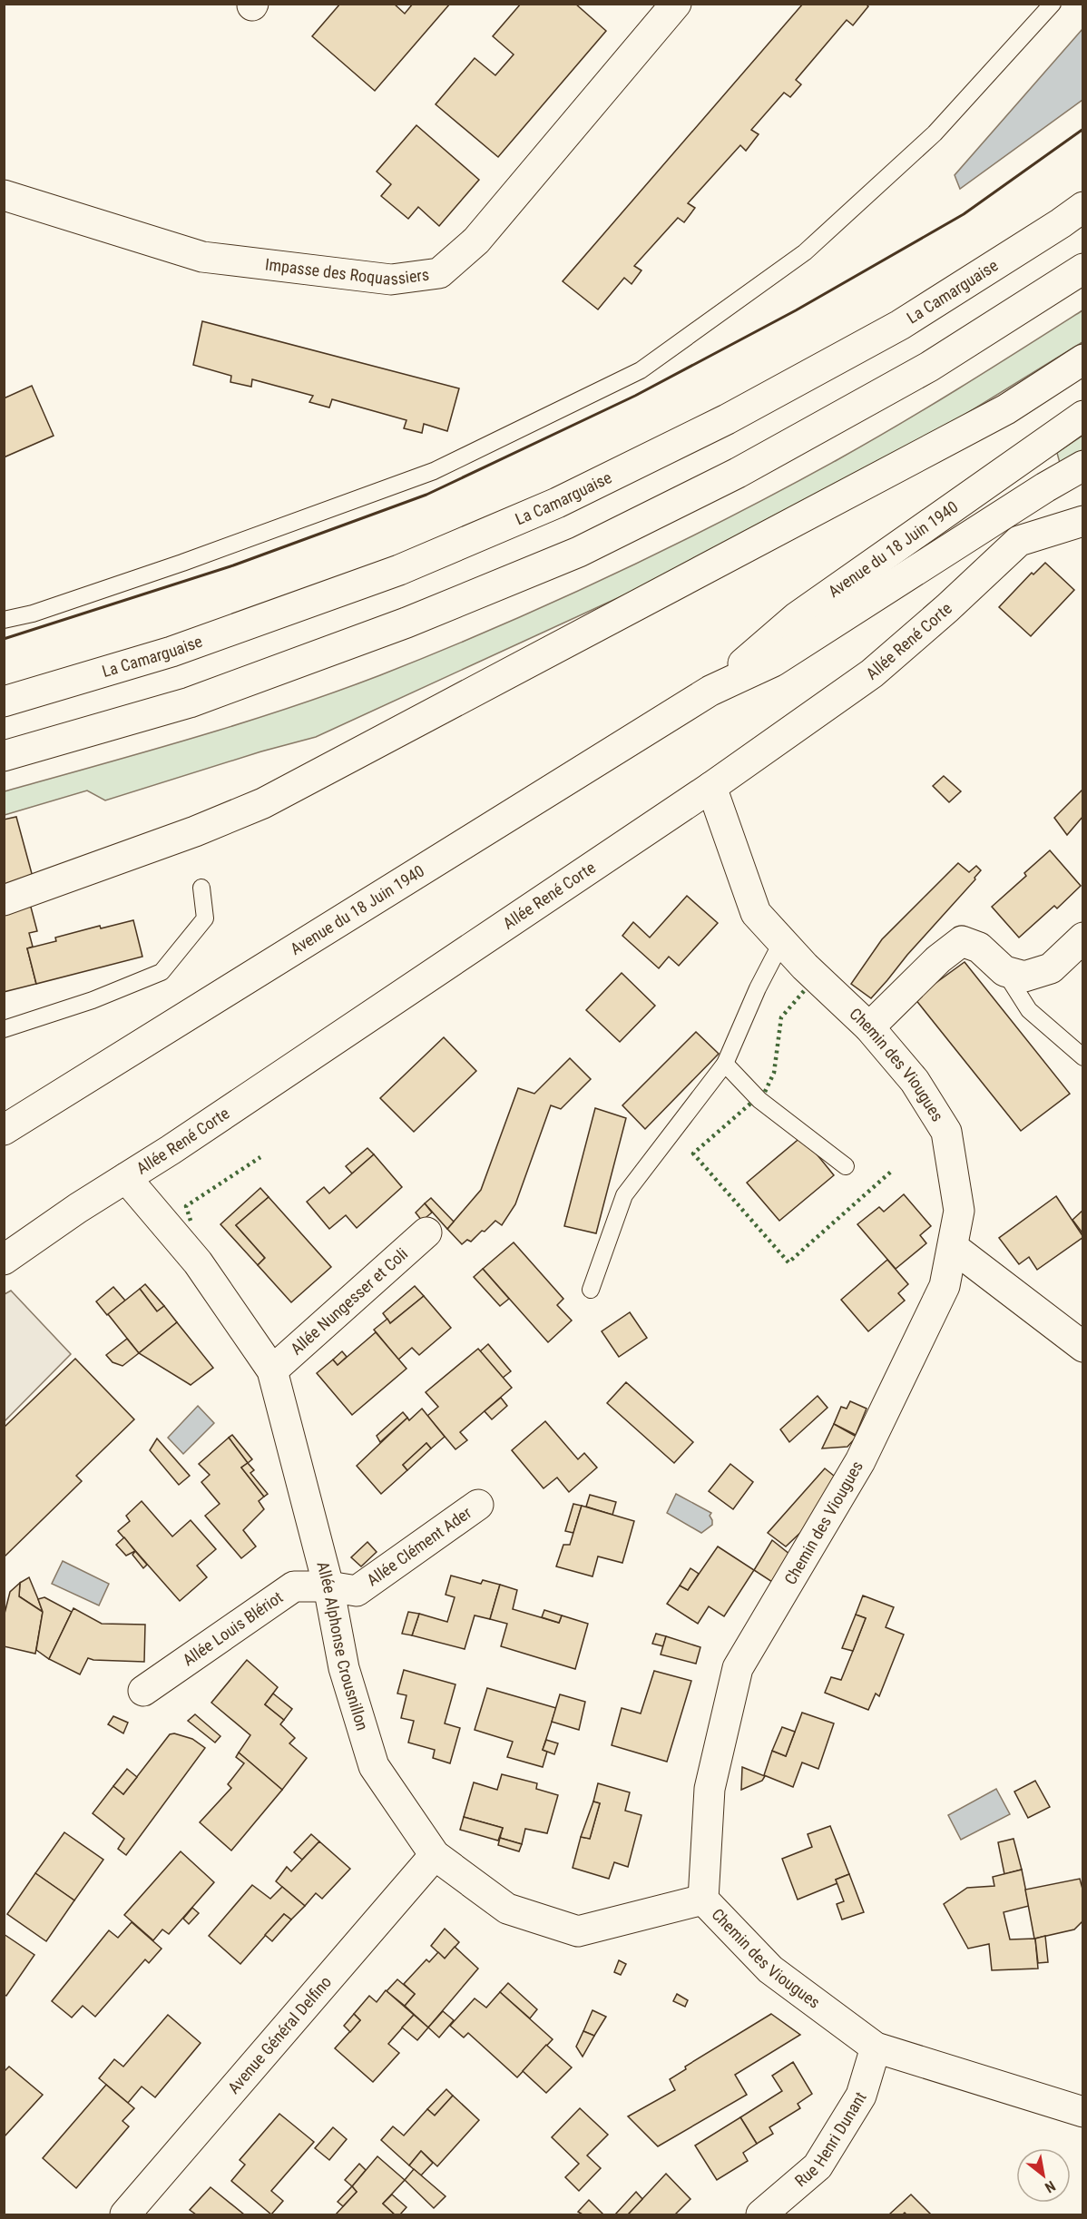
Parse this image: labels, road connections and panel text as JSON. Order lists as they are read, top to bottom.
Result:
{
  "streets": {
    "main road": [
      "Impasse des Roquassiers",
      "La Camarguaise",
      "Avenue du 18 Juin 1940",
      "Allée René Corte",
      "Chemin des Viougues",
      "Allée Nungesser et Coli",
      "Allée Clément Ader",
      "Allée Louis Blériot",
      "Allée Alphonse Crousnillon",
      "Avenue Général Delfino",
      "Rue Henri Dunant"
    ]
  },
  "crossings": [
    ["Allée René Corte", "Chemin des Viougues"],
    ["Allée René Corte", "Allée Alphonse Crousnillon"],
    ["Chemin des Viougues", "Allée Alphonse Crousnillon"],
    ["Chemin des Viougues", "Rue Henri Dunant"],
    ["Allée Nungesser et Coli", "Allée Alphonse Crousnillon"],
    ["Allée Clément Ader", "Allée Louis Blériot"],
    ["Allée Clément Ader", "Allée Alphonse Crousnillon"],
    ["Allée Louis Blériot", "Allée Alphonse Crousnillon"],
    ["Allée Alphonse Crousnillon", "Avenue Général Delfino"]
  ],
  "north": "bottom right"
}
